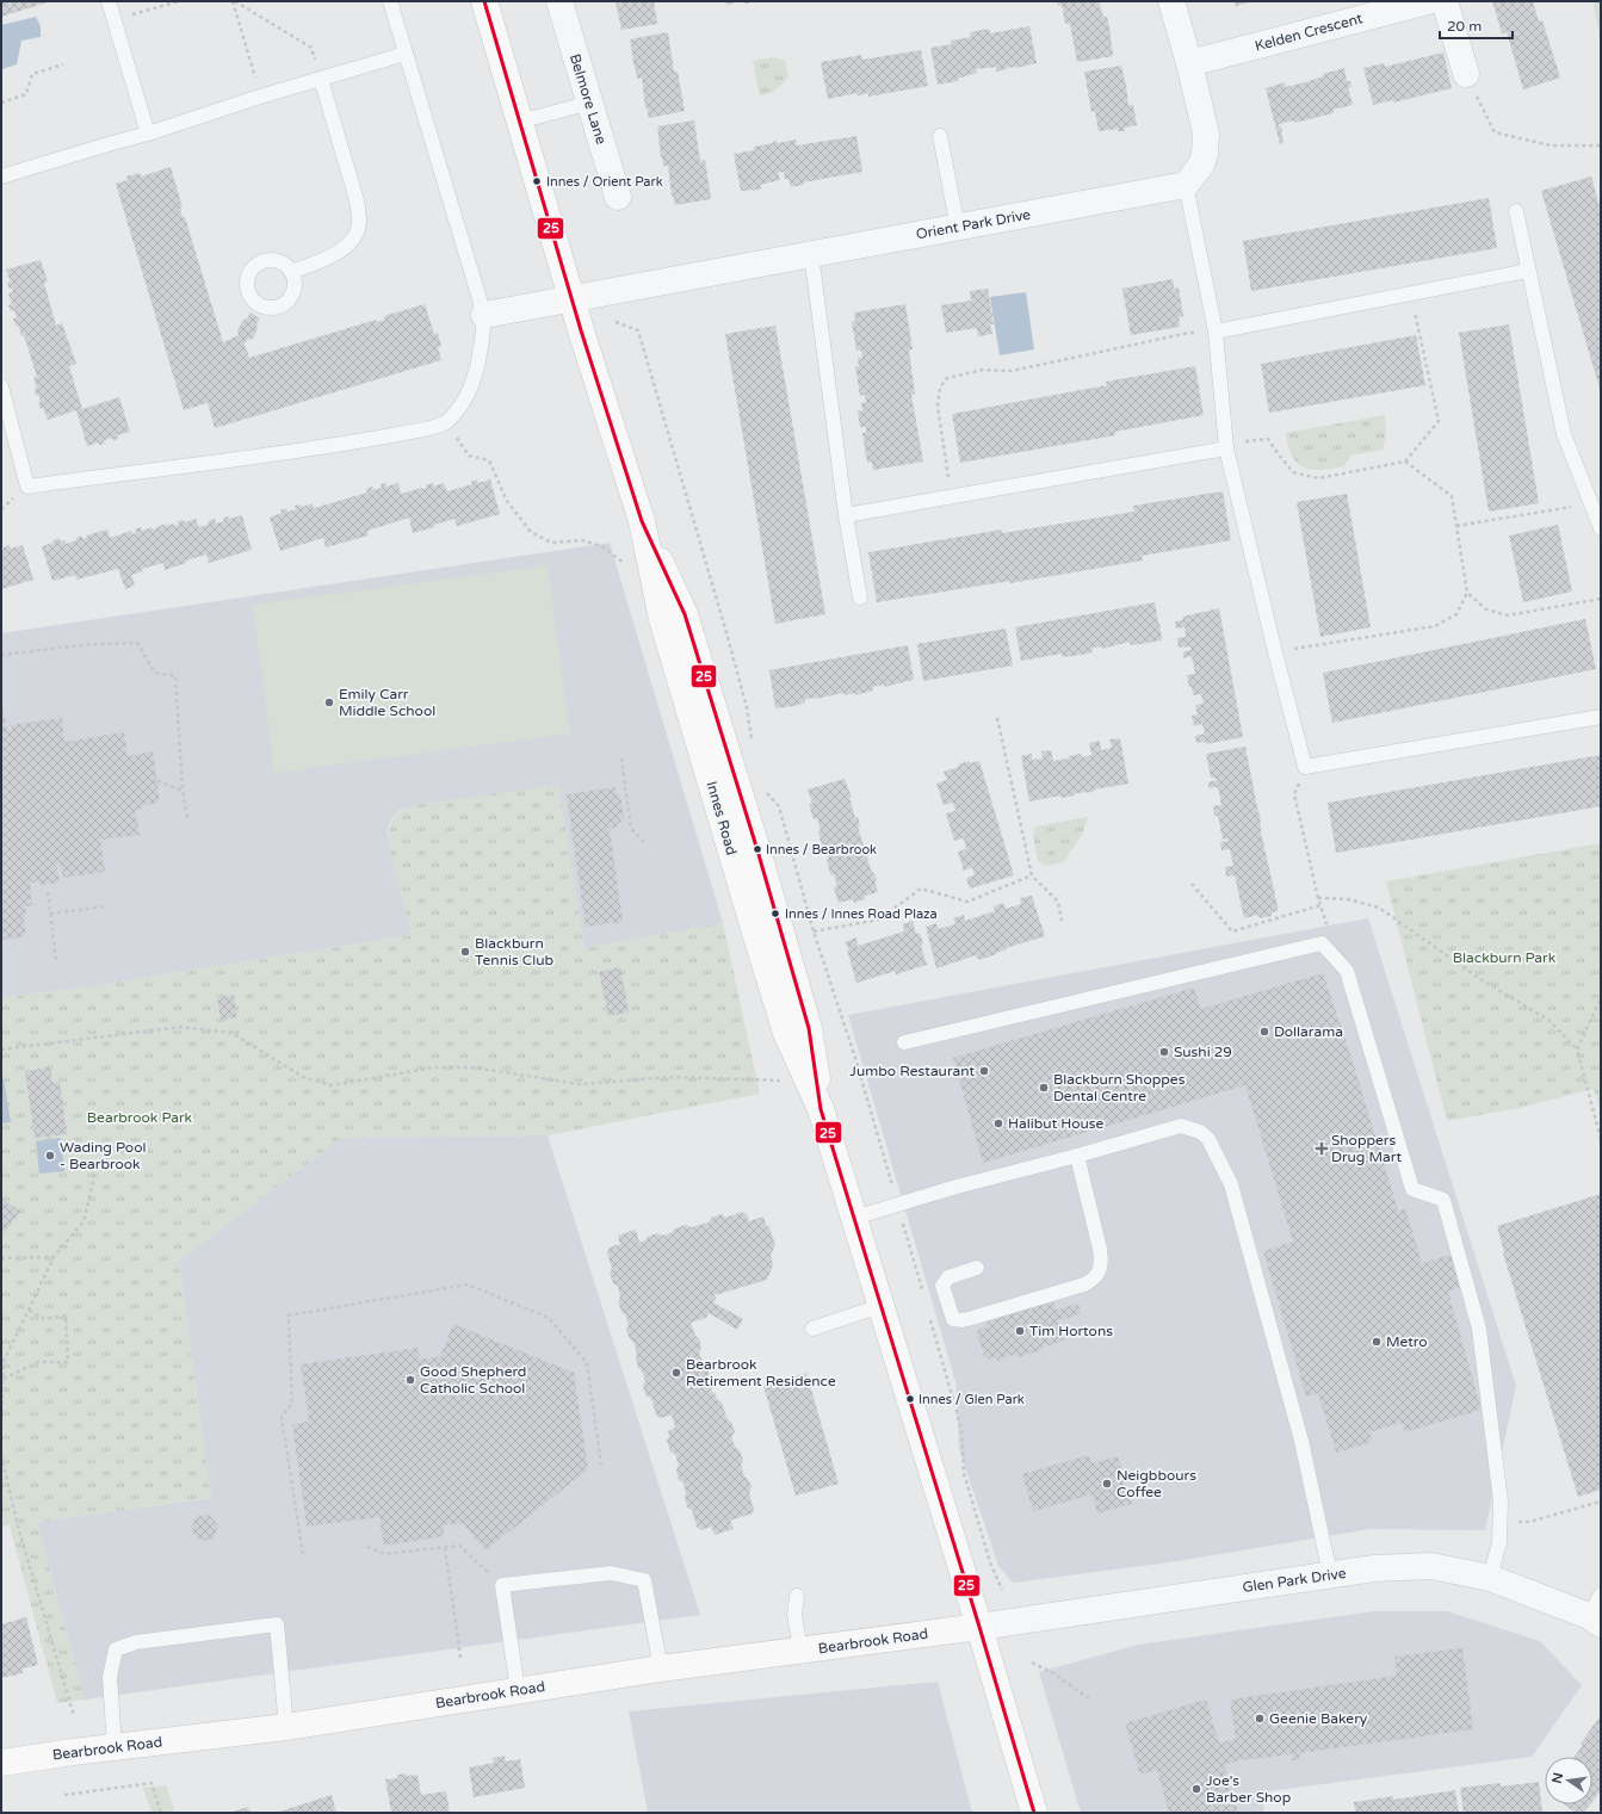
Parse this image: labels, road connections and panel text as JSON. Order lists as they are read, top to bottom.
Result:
{
  "streets": {
    "street": [
      "Kelden Crescent",
      "Belmore Lane",
      "Orient Park Drive",
      "Innes Road",
      "Glen Park Drive",
      "Bearbrook Road"
    ]
  },
  "crossings": [
    ["Orient Park Drive", "Innes Road"],
    ["Innes Road", "Glen Park Drive"],
    ["Innes Road", "Bearbrook Road"],
    ["Glen Park Drive", "Bearbrook Road"]
  ],
  "parks": ["Blackburn Park", "Bearbrook Park"],
  "places": {
    "other": [
      "Innes / Orient Park",
      "Emily Carr Middle School",
      "Innes / Bearbrook",
      "Innes / Innes Road Plaza",
      "Blackburn Tennis Club",
      "Dollarama",
      "Sushi 29",
      "Jumbo Restaurant",
      "Blackburn Shoppes Dental Centre",
      "Halibut House",
      "Wading Pool - Bearbrook",
      "Tim Hortons",
      "Metro",
      "Bearbrook Retirement Residence",
      "Good Shepherd Catholic School",
      "Innes / Glen Park",
      "Neigbbours Coffee",
      "Geenie Bakery",
      "Joe's Barber Shop"
    ],
    "health": ["Shoppers Drug Mart"]
  },
  "lines": ["transit line 25"],
  "scale_bar": "20 m",
  "north": "left"
}
